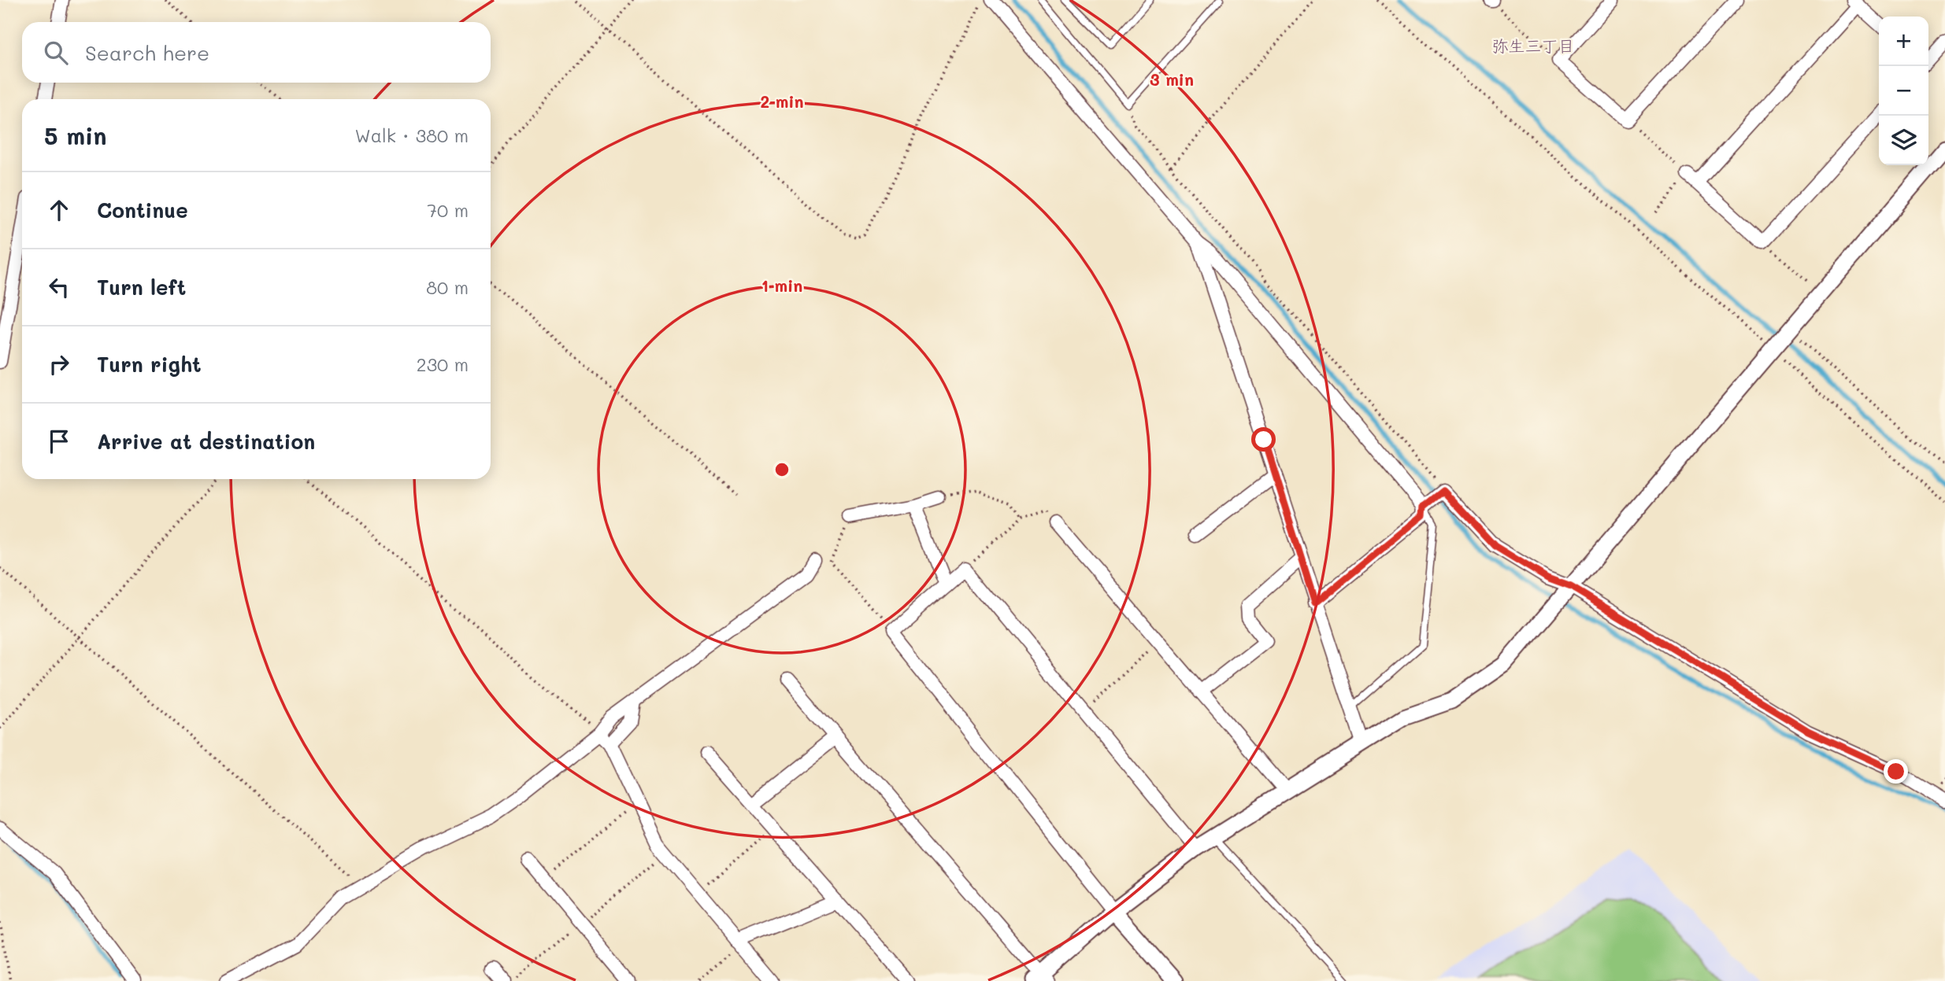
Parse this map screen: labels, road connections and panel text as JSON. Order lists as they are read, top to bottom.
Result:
{
  "districts": ["弥生三丁目"],
  "page": {
    "map_buttons": ["+", "−"],
    "search": "Search here",
    "heading": ["5 min", "Walk · 380 m"],
    "list": [
      ["Continue", "70 m"],
      ["Turn left", "80 m"],
      ["Turn right", "230 m"],
      "Arrive at destination"
    ]
  },
  "rings": ["3 min", "2 min", "1 min"]
}
